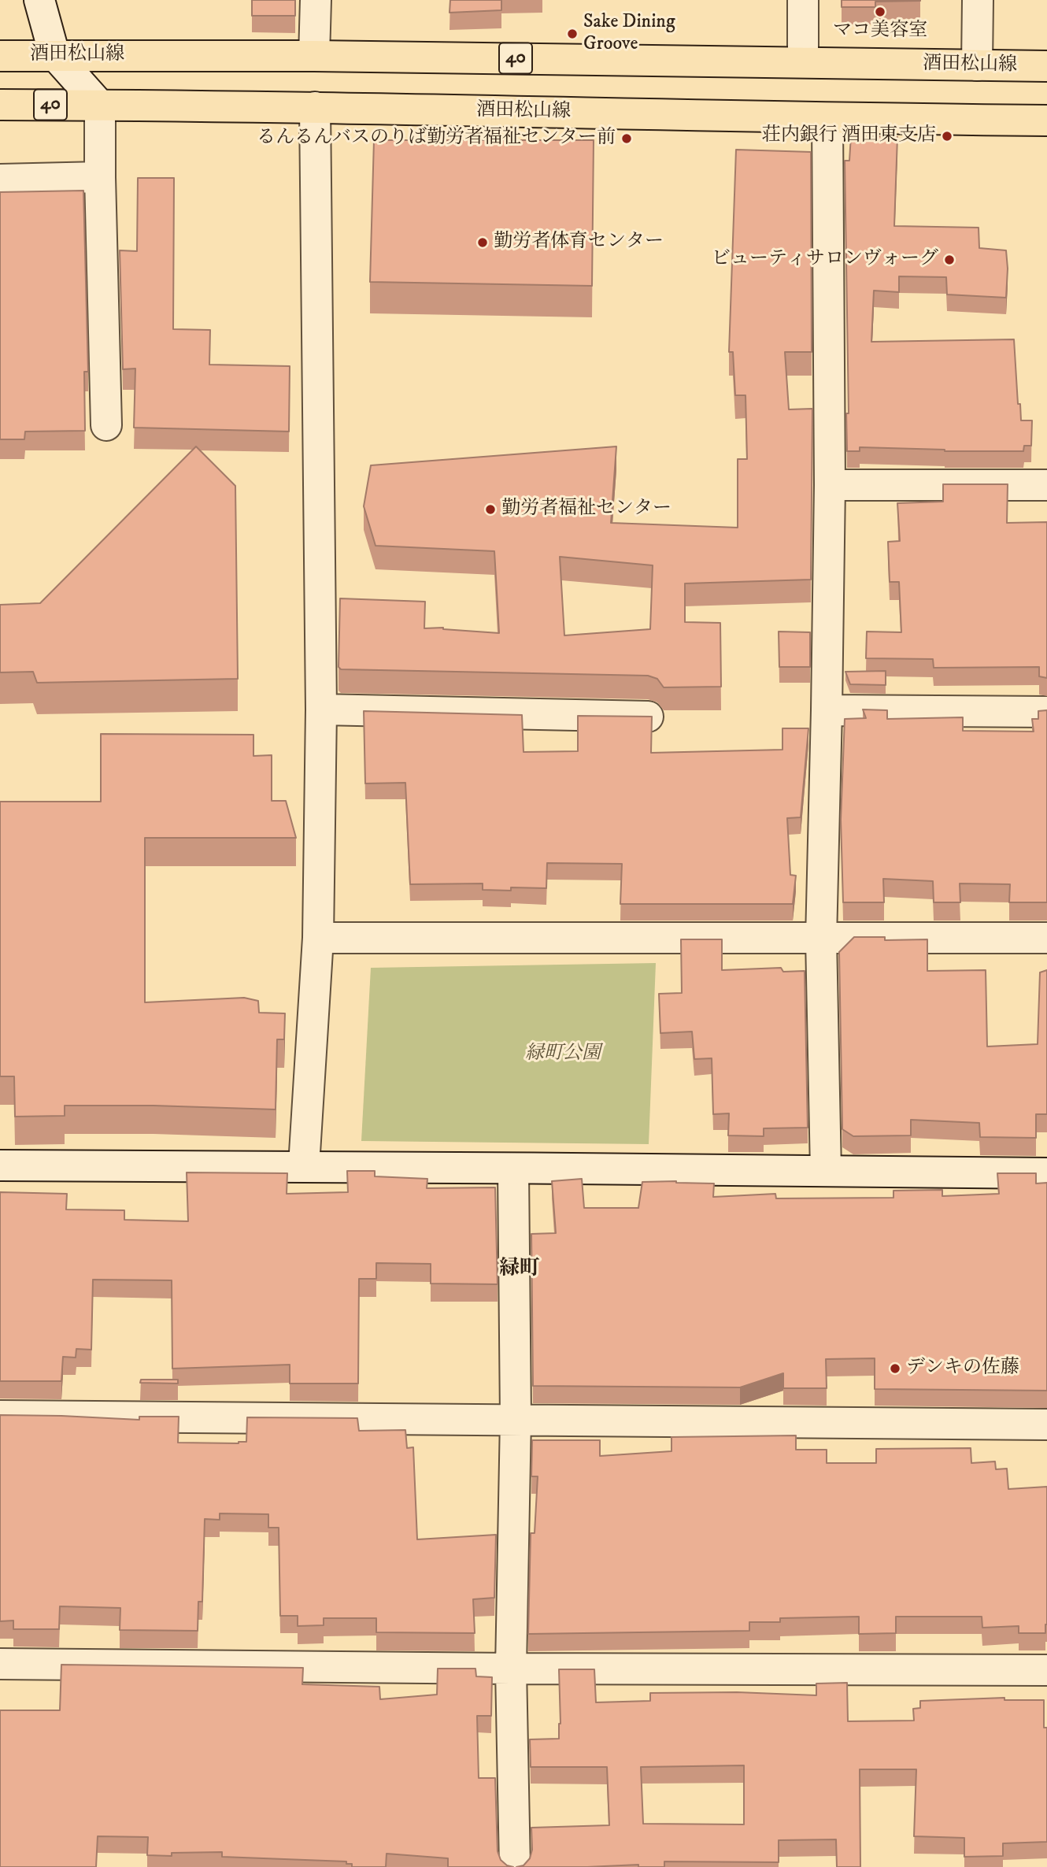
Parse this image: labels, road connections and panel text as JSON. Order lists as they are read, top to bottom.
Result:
{
  "streets": {
    "main road": ["酒田松山線", "40"]
  },
  "districts": ["緑町"],
  "parks": ["緑町公園"],
  "places": [
    "マコ美容室",
    "Sake Dining Groove",
    "荘内銀行 酒田東支店",
    "るんるんバスのりば勤労者福祉センター前",
    "勤労者体育センター",
    "ビューティサロンヴォーグ",
    "勤労者福祉センター",
    "デンキの佐藤"
  ]
}
